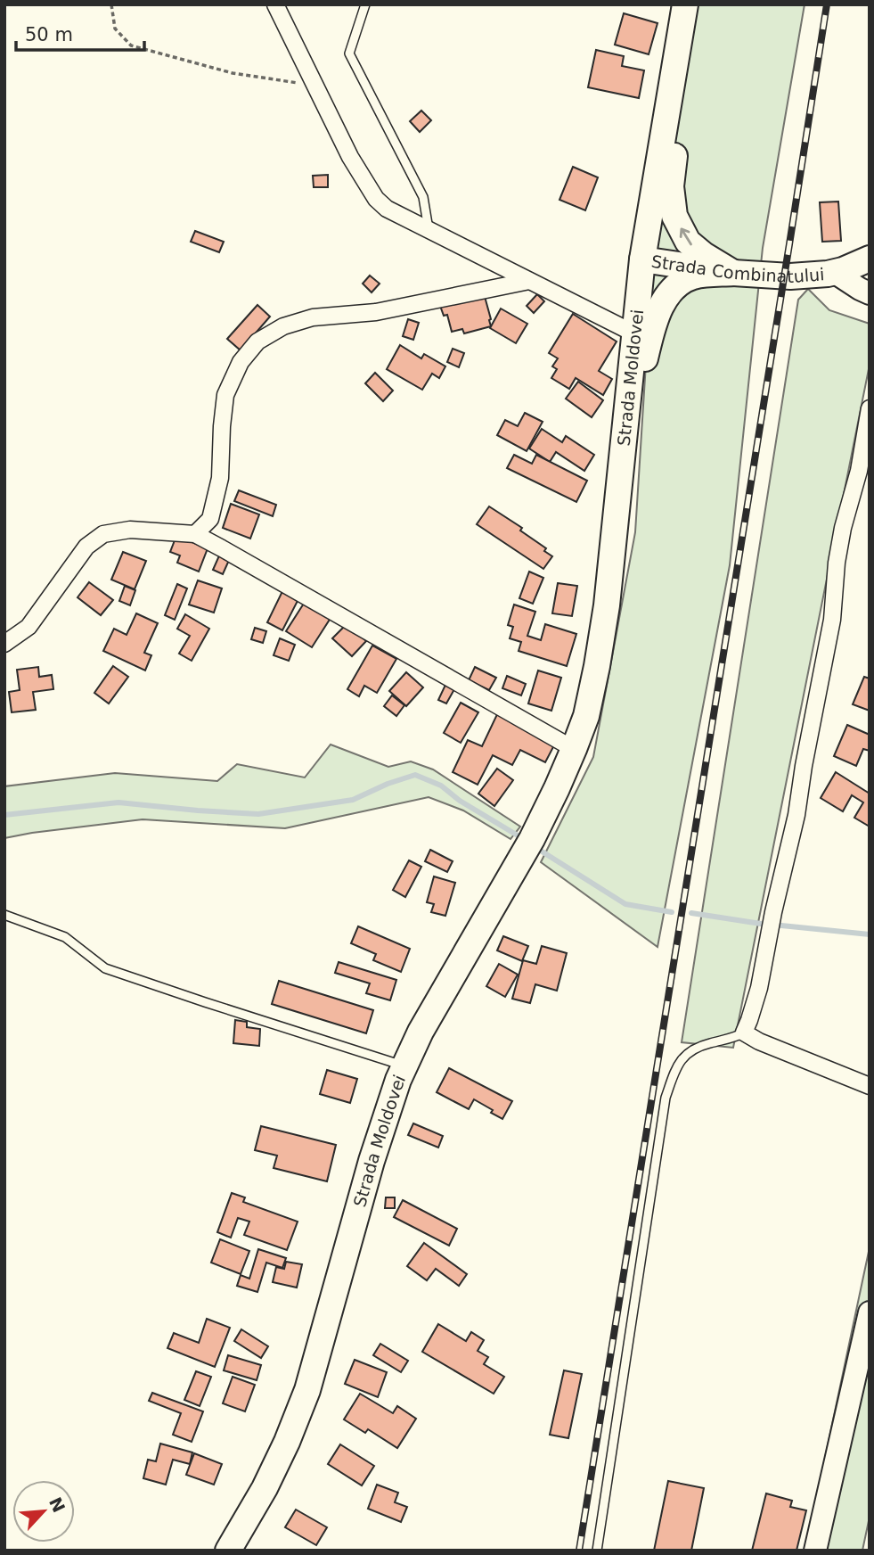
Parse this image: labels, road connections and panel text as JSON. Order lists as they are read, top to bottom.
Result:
{
  "streets": {
    "main road": ["Strada Combinatului", "Strada Moldovei"]
  },
  "crossings": [
    ["Strada Combinatului", "Strada Moldovei"]
  ],
  "scale_bar": "50 m",
  "north": "top right"
}
